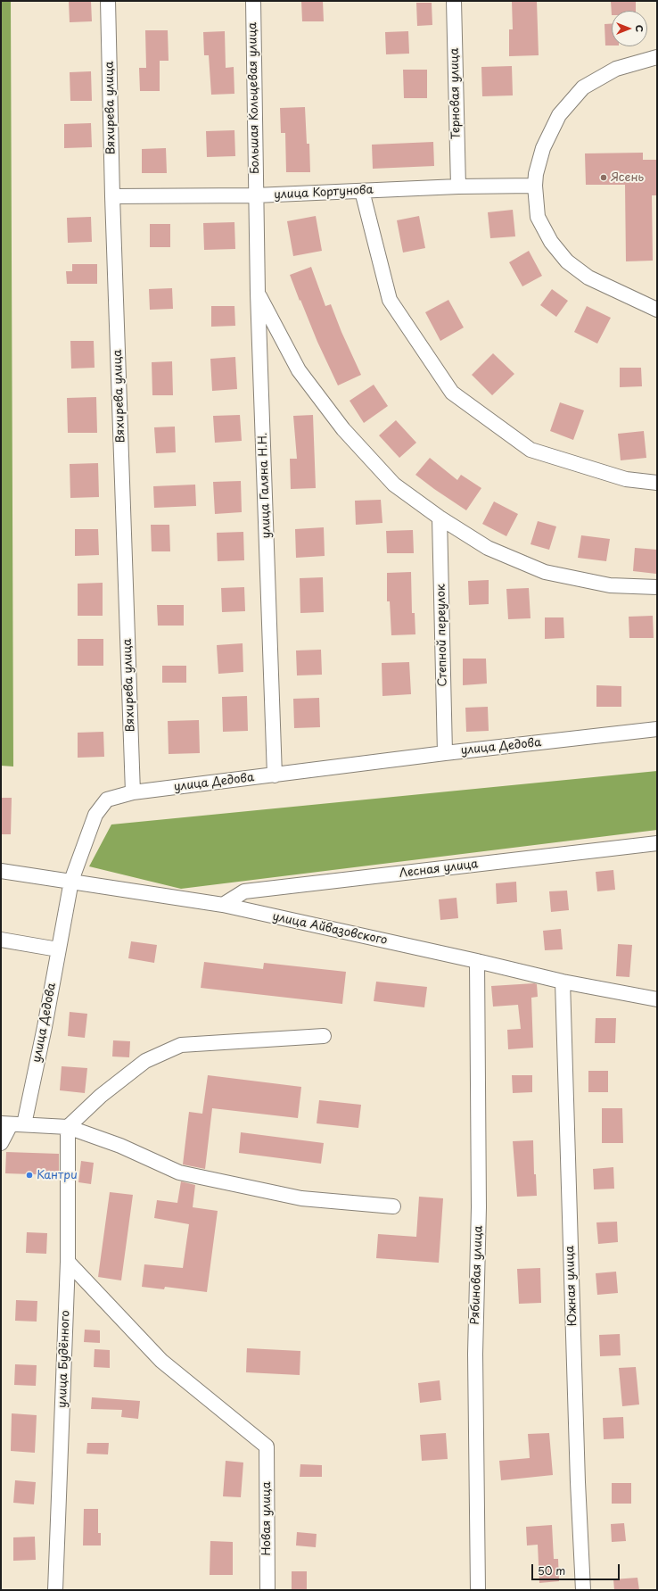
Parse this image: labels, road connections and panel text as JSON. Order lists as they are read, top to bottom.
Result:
{
  "streets": {
    "street": [
      "Терновая улица",
      "Большая Кольцевая улица",
      "Вяхирева улица",
      "улица Кортунова",
      "улица Галяна Н.Н.",
      "Степной переулок",
      "улица Дедова",
      "Лесная улица",
      "улица Айвазовского",
      "Рябиновая улица",
      "Южная улица",
      "улица Будённого",
      "Новая улица"
    ]
  },
  "crossings": [
    ["Терновая улица", "улица Кортунова"],
    ["Большая Кольцевая улица", "улица Кортунова"],
    ["Большая Кольцевая улица", "улица Галяна Н.Н."],
    ["Вяхирева улица", "улица Кортунова"],
    ["Вяхирева улица", "улица Дедова"],
    ["улица Кортунова", "улица Галяна Н.Н."],
    ["улица Галяна Н.Н.", "улица Дедова"],
    ["Степной переулок", "улица Дедова"],
    ["улица Дедова", "улица Айвазовского"],
    ["Лесная улица", "улица Айвазовского"],
    ["улица Айвазовского", "Рябиновая улица"],
    ["улица Айвазовского", "Южная улица"],
    ["улица Будённого", "Новая улица"]
  ],
  "places": ["Ясень", "Кантри"],
  "scale_bar": "50 m",
  "north": "right"
}
